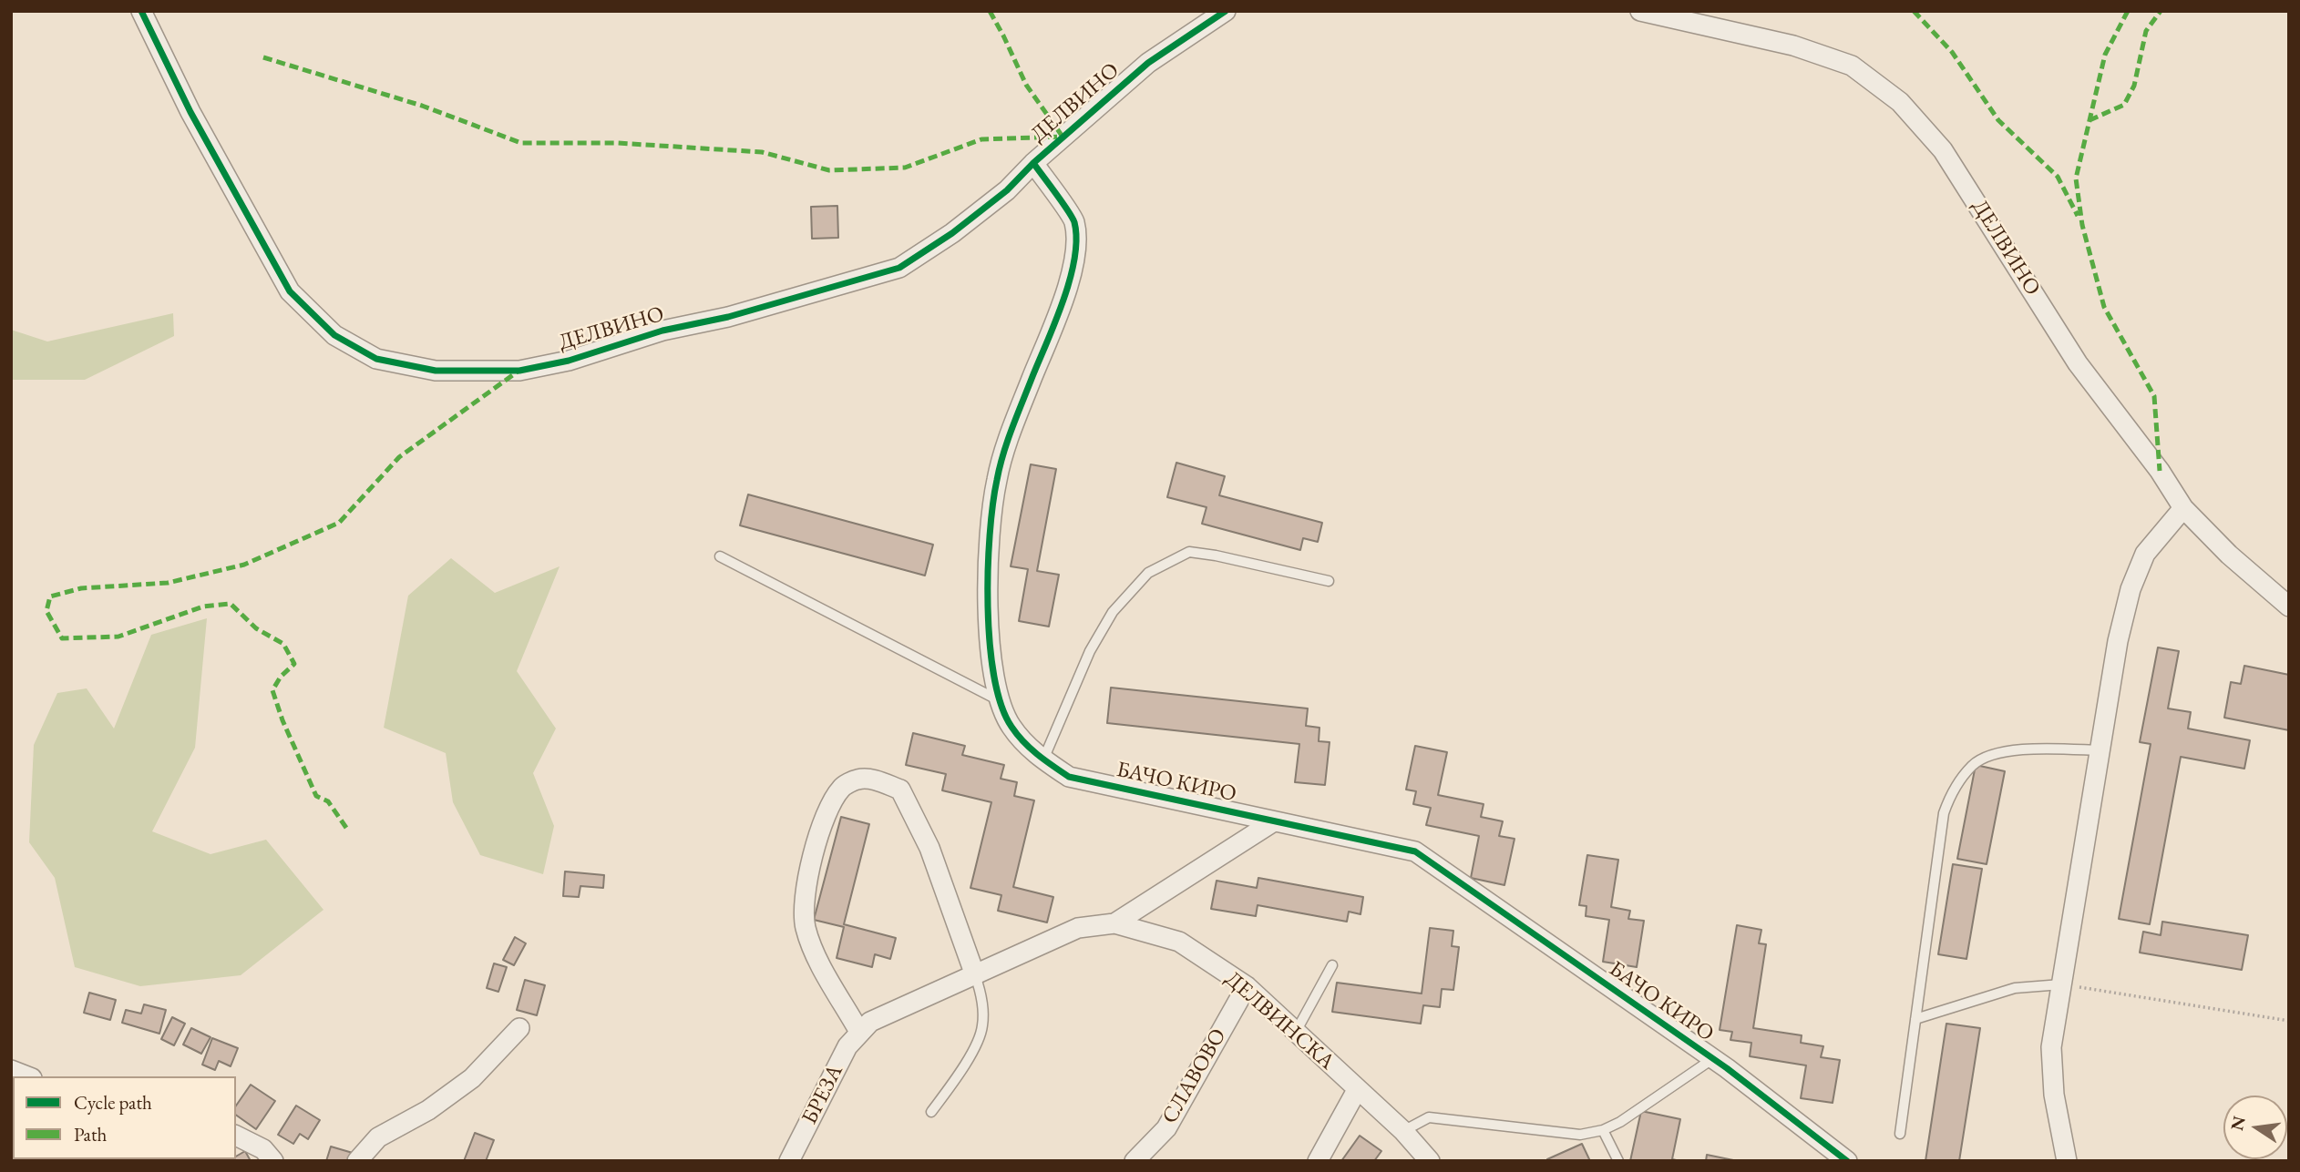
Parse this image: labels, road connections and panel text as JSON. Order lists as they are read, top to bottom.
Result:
{
  "streets": {
    "street": [
      "ДЕЛВИНО",
      "БАЧО КИРО",
      "ДЕЛВИНСКА",
      "СЛАВОВО",
      "БРЕЗА"
    ]
  },
  "crossings": [
    ["ДЕЛВИНО", "БАЧО КИРО"],
    ["ДЕЛВИНСКА", "СЛАВОВО"],
    ["ДЕЛВИНСКА", "БРЕЗА"]
  ],
  "legend": ["Cycle path", "Path"],
  "north": "left"
}
